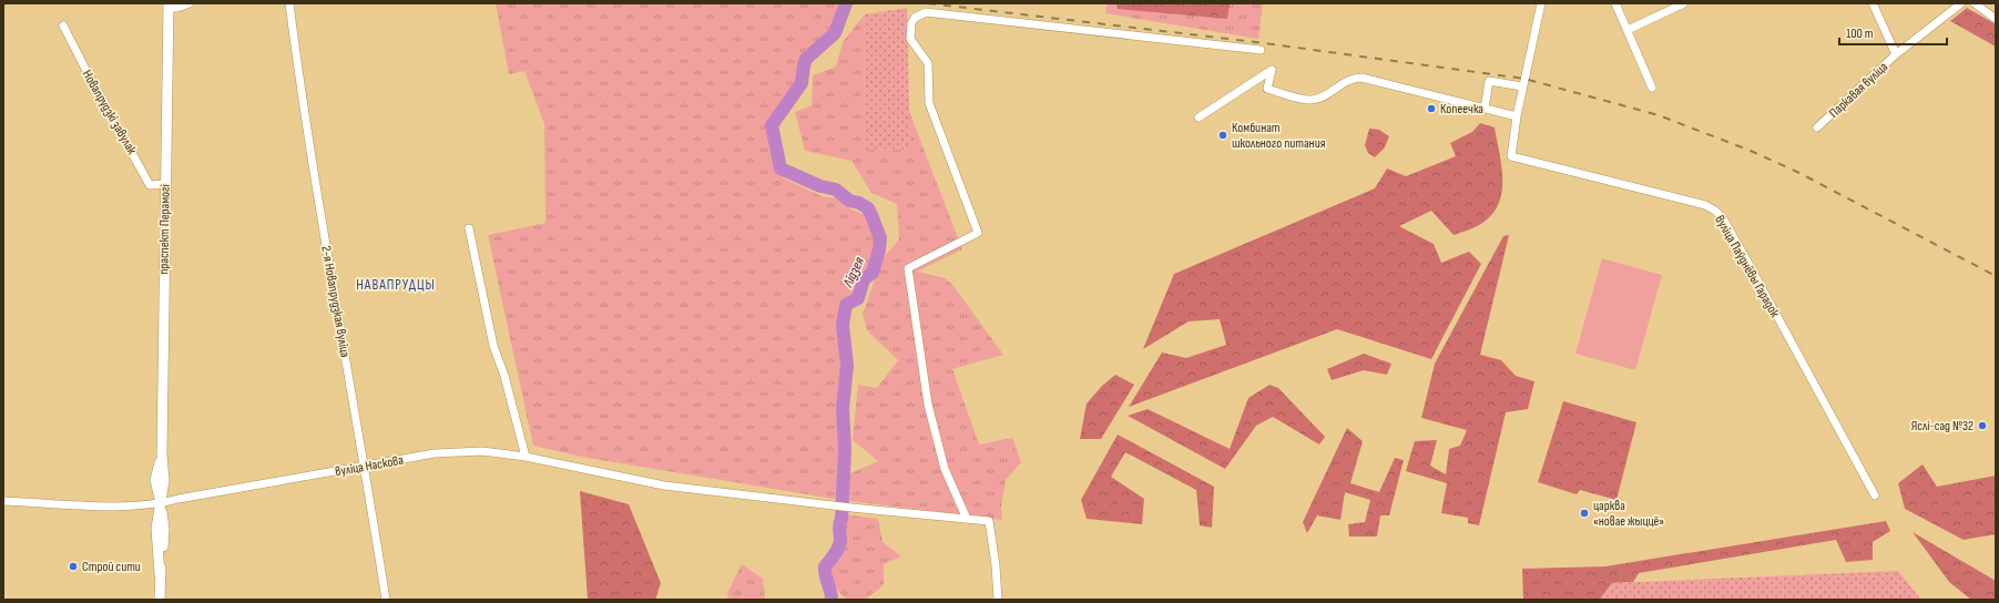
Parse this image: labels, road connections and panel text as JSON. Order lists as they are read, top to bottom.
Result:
{
  "streets": {
    "main road": ["праспект Перамогі"],
    "street": [
      "Паркавая вуліца",
      "Новапрудзкі завулак",
      "вуліца Паўднёвы Гарадок",
      "2-я Новапрудзкая вуліца",
      "вуліца Наскова"
    ]
  },
  "crossings": [
    ["Новапрудзкі завулак", "праспект Перамогі"],
    ["праспект Перамогі", "вуліца Наскова"],
    ["2-я Новапрудзкая вуліца", "вуліца Наскова"]
  ],
  "districts": ["НАВАПРУДЦЫ"],
  "water": ["Лідзея"],
  "places": [
    "Копеечка",
    "Комбинат школьного питания",
    "Яслі-сад №32",
    "царква «новае жыццё»",
    "Строй сити"
  ],
  "scale_bar": "100 m"
}
